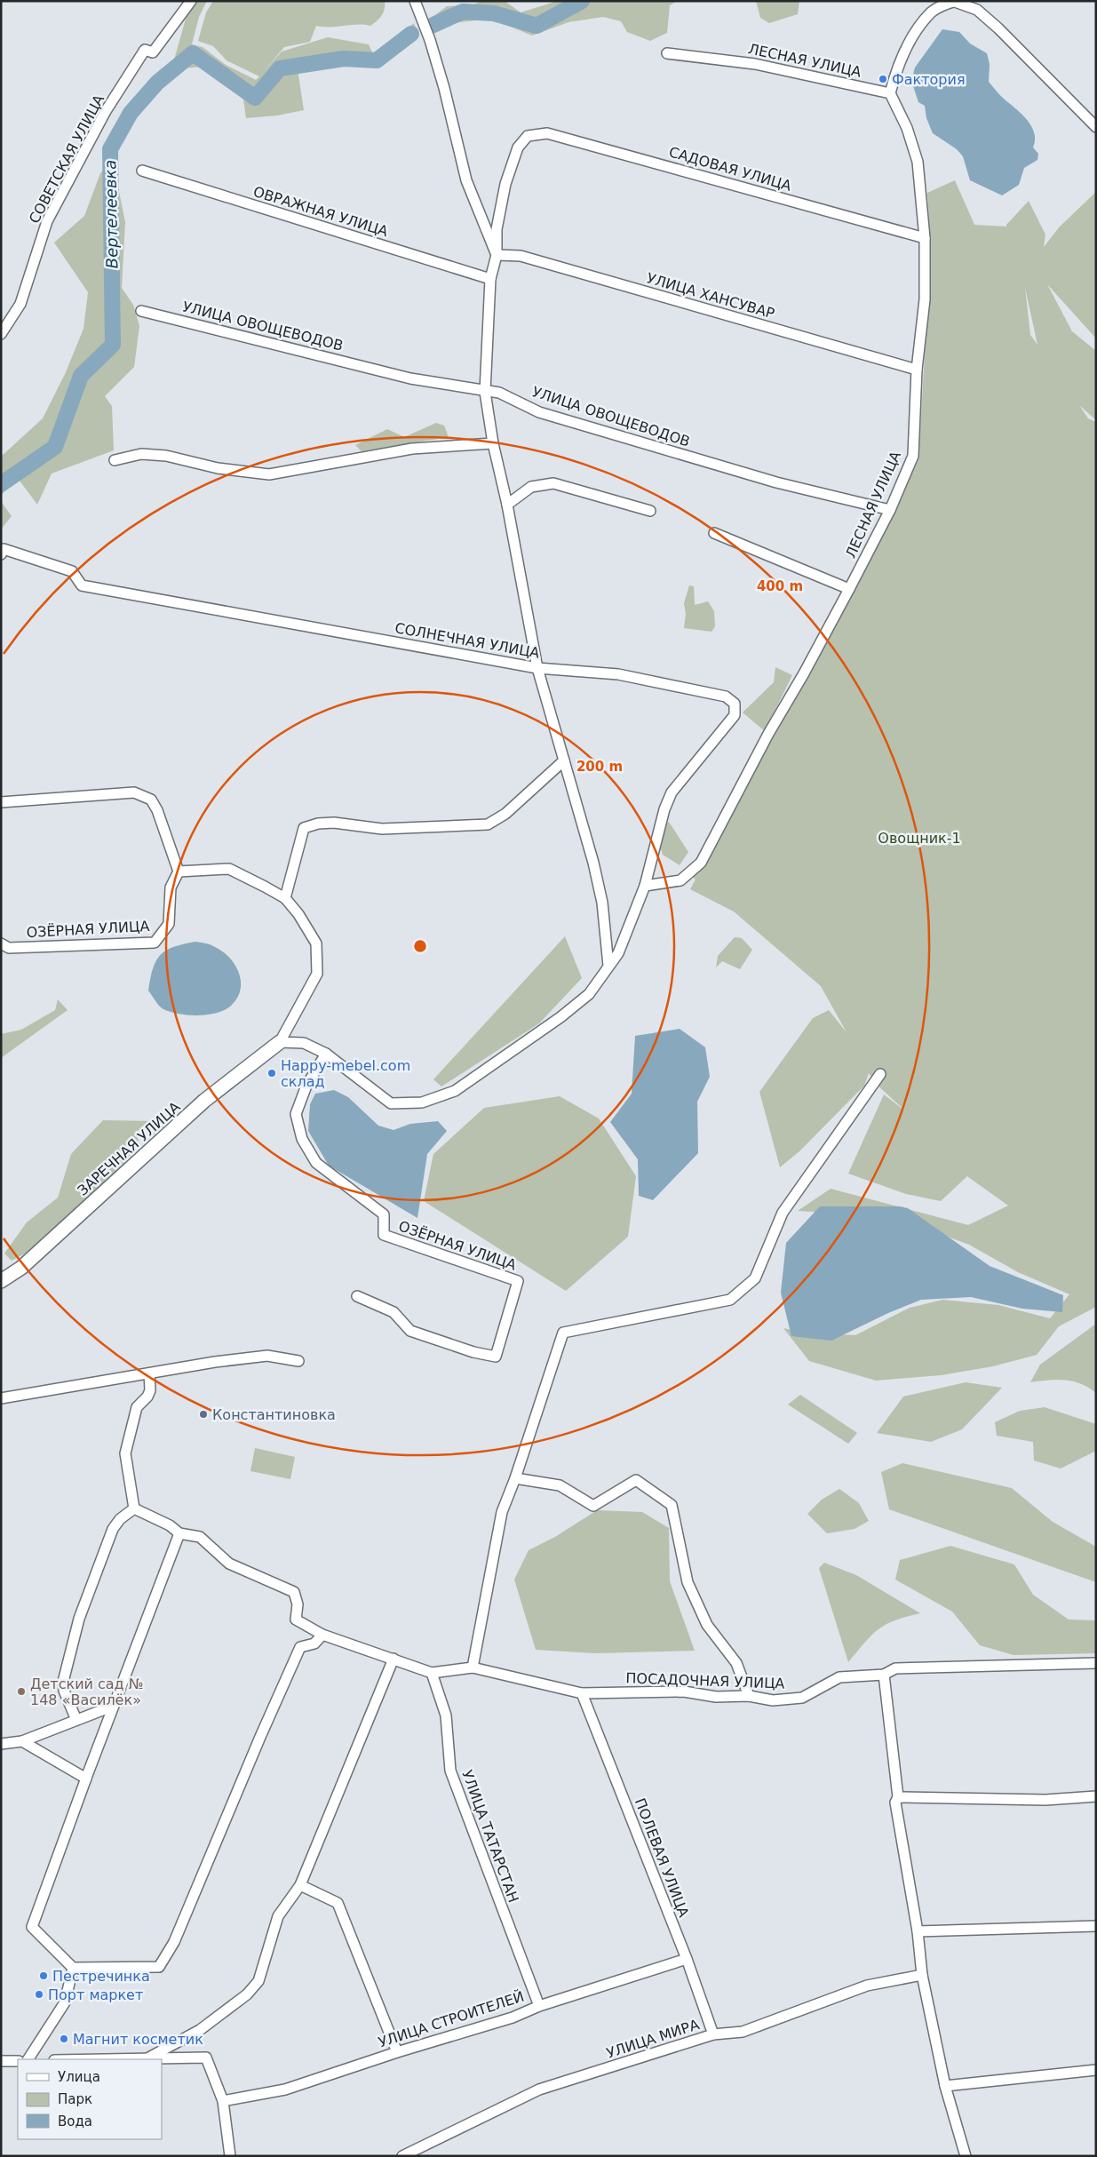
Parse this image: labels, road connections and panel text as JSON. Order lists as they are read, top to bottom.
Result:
{
  "streets": {
    "street": [
      "ЛЕСНАЯ УЛИЦА",
      "СОВЕТСКАЯ УЛИЦА",
      "САДОВАЯ УЛИЦА",
      "ОВРАЖНАЯ УЛИЦА",
      "УЛИЦА ХАНСУВАР",
      "УЛИЦА ОВОЩЕВОДОВ",
      "СОЛНЕЧНАЯ УЛИЦА",
      "ОЗЁРНАЯ УЛИЦА",
      "ЗАРЕЧНАЯ УЛИЦА",
      "ПОСАДОЧНАЯ УЛИЦА",
      "УЛИЦА ТАТАРСТАН",
      "ПОЛЕВАЯ УЛИЦА",
      "УЛИЦА СТРОИТЕЛЕЙ",
      "УЛИЦА МИРА"
    ]
  },
  "crossings": [
    ["ЛЕСНАЯ УЛИЦА", "САДОВАЯ УЛИЦА"],
    ["ЛЕСНАЯ УЛИЦА", "УЛИЦА ХАНСУВАР"],
    ["ЛЕСНАЯ УЛИЦА", "УЛИЦА ОВОЩЕВОДОВ"],
    ["ЛЕСНАЯ УЛИЦА", "СОЛНЕЧНАЯ УЛИЦА"],
    ["САДОВАЯ УЛИЦА", "УЛИЦА ХАНСУВАР"],
    ["ПОСАДОЧНАЯ УЛИЦА", "УЛИЦА ТАТАРСТАН"],
    ["ПОСАДОЧНАЯ УЛИЦА", "ПОЛЕВАЯ УЛИЦА"],
    ["УЛИЦА ТАТАРСТАН", "УЛИЦА СТРОИТЕЛЕЙ"],
    ["ПОЛЕВАЯ УЛИЦА", "УЛИЦА СТРОИТЕЛЕЙ"],
    ["ПОЛЕВАЯ УЛИЦА", "УЛИЦА МИРА"]
  ],
  "water": ["Вертелеевка"],
  "parks": ["Овощник-1"],
  "places": [
    "Фактория",
    "Happy-mebel.com склад",
    "Константиновка",
    "Детский сад № 148 «Василёк»",
    "Пестречинка",
    "Порт маркет",
    "Магнит косметик"
  ],
  "legend": ["Улица", "Парк", "Вода"],
  "rings": ["400 m", "200 m"]
}
